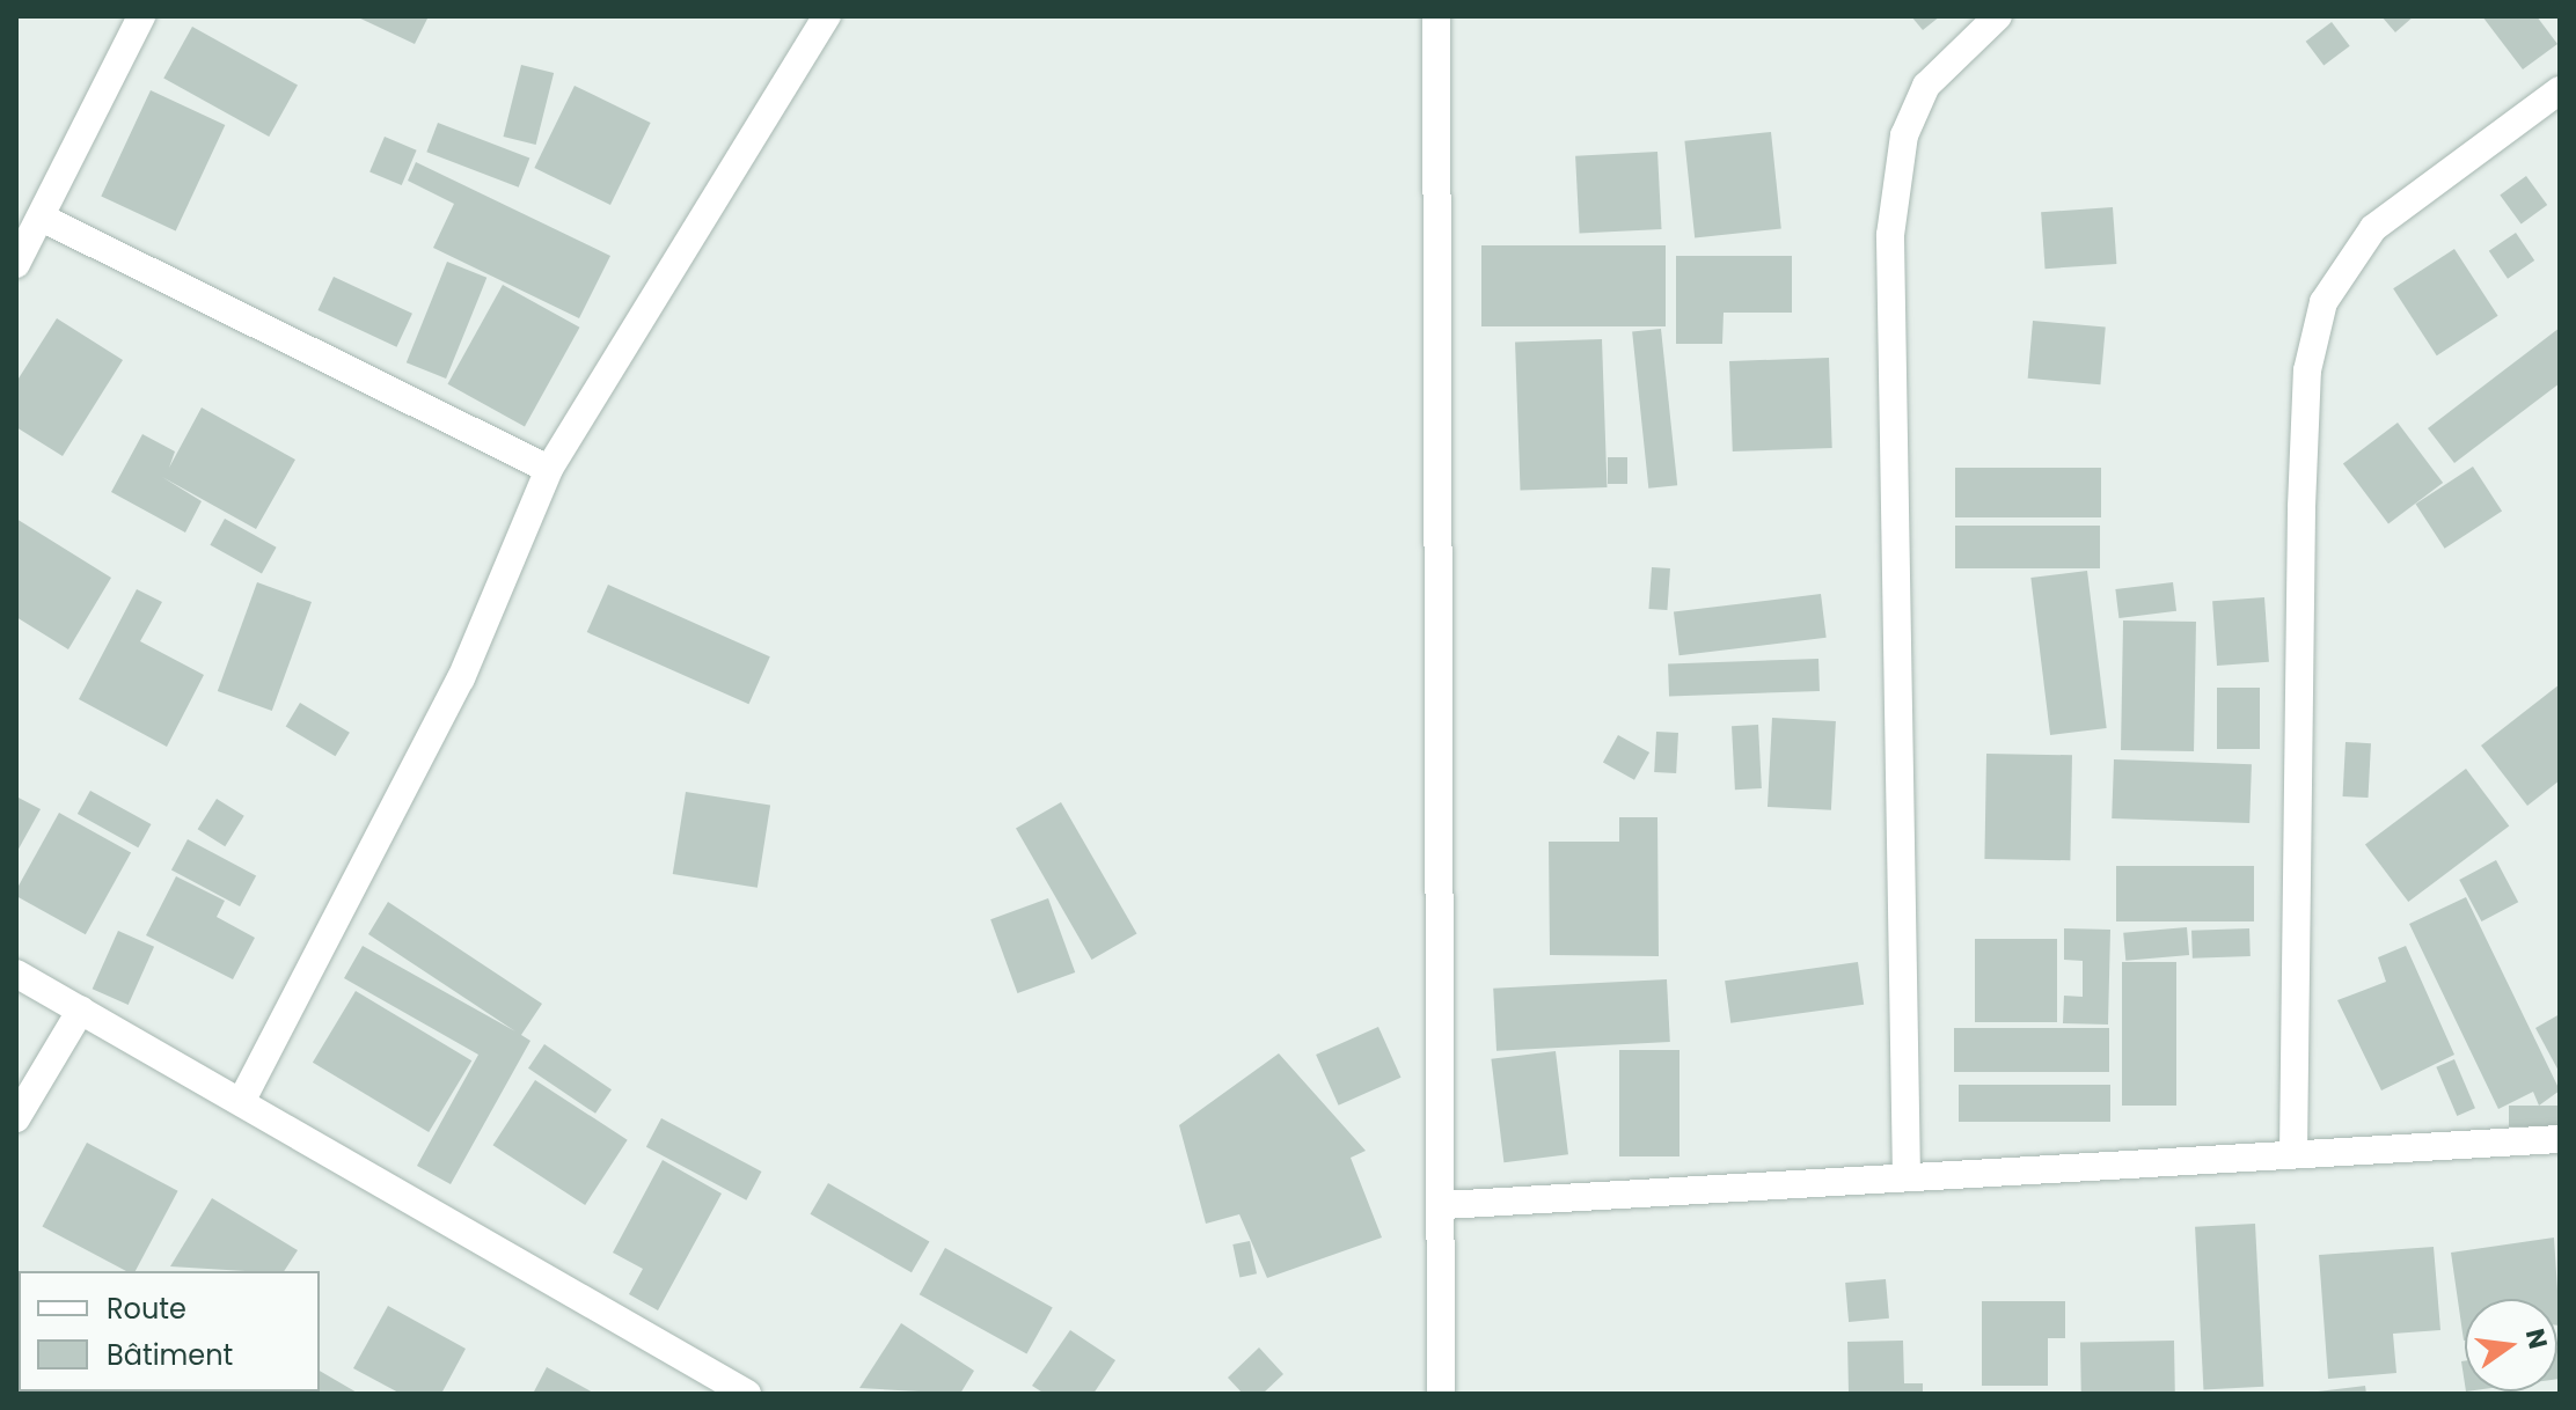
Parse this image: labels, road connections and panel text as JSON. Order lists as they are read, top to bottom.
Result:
{
  "legend": ["Route", "Bâtiment"],
  "north": "right"
}
